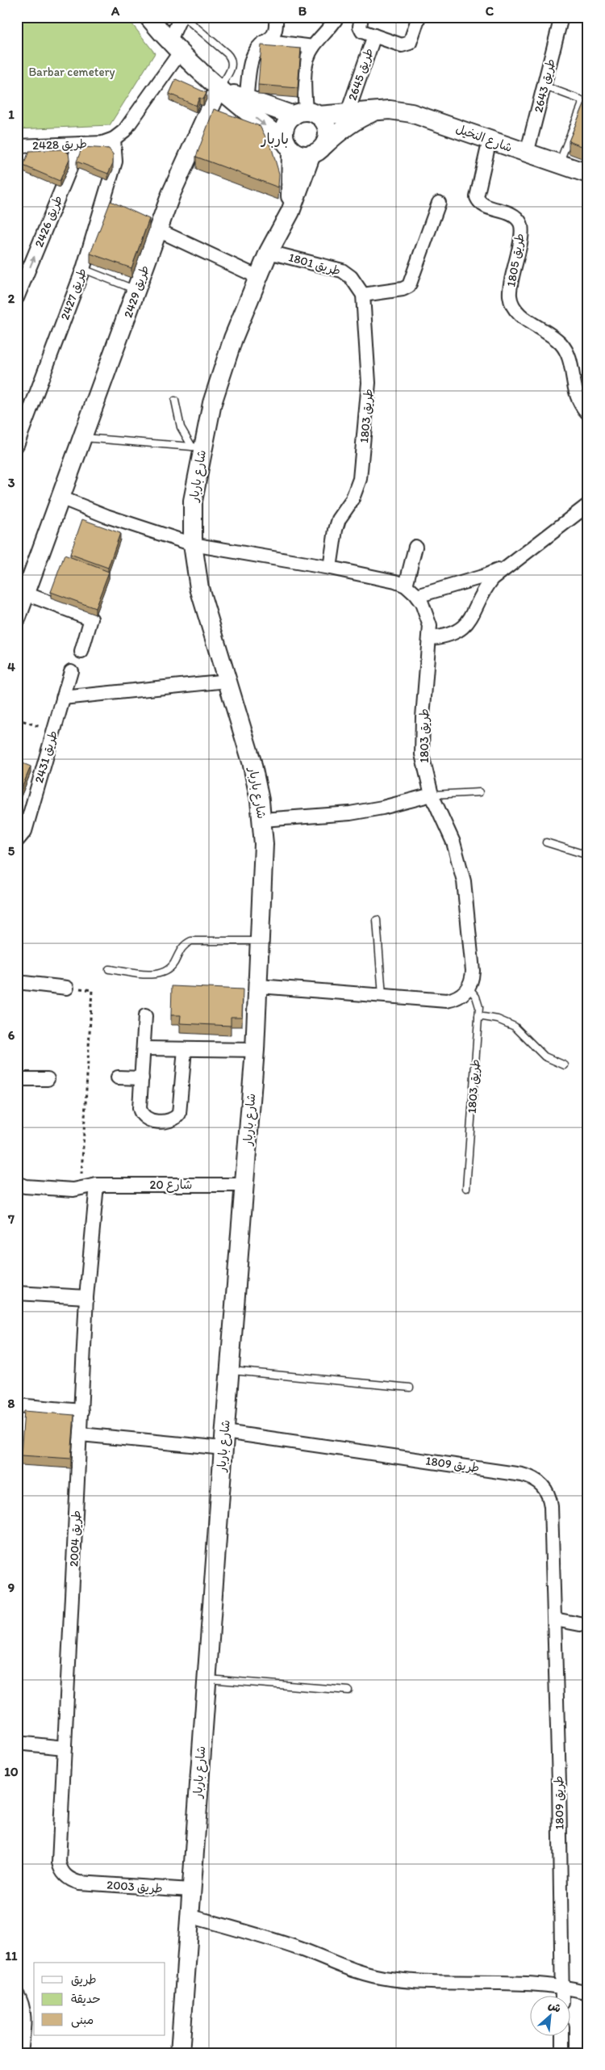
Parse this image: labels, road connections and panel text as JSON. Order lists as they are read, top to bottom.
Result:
{
  "streets": {
    "street": [
      "طريق 2645",
      "طريق 2643",
      "شارع النخيل",
      "طريق 2428",
      "طريق 2426",
      "طريق 1805",
      "طريق 1801",
      "طريق 2429",
      "طريق 2427",
      "طريق 1803",
      "شارع باربار",
      "طريق 2431",
      "شارع 20",
      "طريق 1809",
      "طريق 2004",
      "طريق 2003"
    ]
  },
  "crossings": [
    ["طريق 2645", "شارع النخيل"],
    ["طريق 2643", "شارع النخيل"],
    ["شارع النخيل", "طريق 1805"],
    ["شارع النخيل", "طريق 2429"],
    ["شارع النخيل", "شارع باربار"],
    ["طريق 2428", "طريق 2426"],
    ["طريق 2428", "طريق 2427"],
    ["طريق 1801", "طريق 1803"],
    ["طريق 1801", "شارع باربار"],
    ["شارع باربار", "شارع 20"],
    ["شارع باربار", "طريق 1809"],
    ["شارع باربار", "طريق 2003"],
    ["شارع 20", "طريق 2004"],
    ["طريق 1809", "طريق 2004"],
    ["طريق 2004", "طريق 2003"]
  ],
  "one_way": ["طريق 2426"],
  "districts": ["باربار"],
  "parks": ["Barbar cemetery"],
  "legend": ["طريق", "حديقة", "مبنى"],
  "north": "top right",
  "grid": {
    "columns": ["A", "B", "C"],
    "rows": [
      "1",
      "2",
      "3",
      "4",
      "5",
      "6",
      "7",
      "8",
      "9",
      "10",
      "11"
    ]
  }
}
